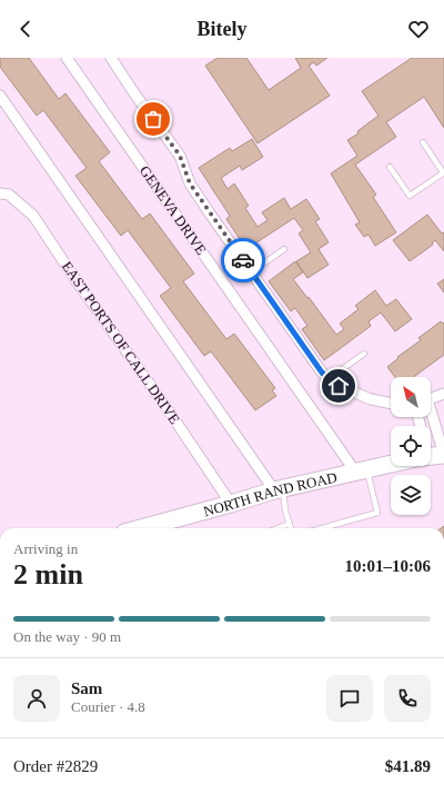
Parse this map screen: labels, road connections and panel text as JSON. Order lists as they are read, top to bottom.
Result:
{
  "streets": {
    "main road": ["NORTH RAND ROAD"],
    "street": ["GENEVA DRIVE", "EAST PORTS OF CALL DRIVE"]
  },
  "crossings": [
    ["GENEVA DRIVE", "NORTH RAND ROAD"],
    ["EAST PORTS OF CALL DRIVE", "NORTH RAND ROAD"]
  ],
  "north": "top left",
  "page": {
    "header": "Bitely",
    "heading": ["2 min", "Arriving in", "10:01–10:06"],
    "panel": [
      "Sam",
      "Courier · 4.8",
      "Order #2829",
      "$41.89"
    ],
    "bar": "On the way · 90 m"
  }
}
